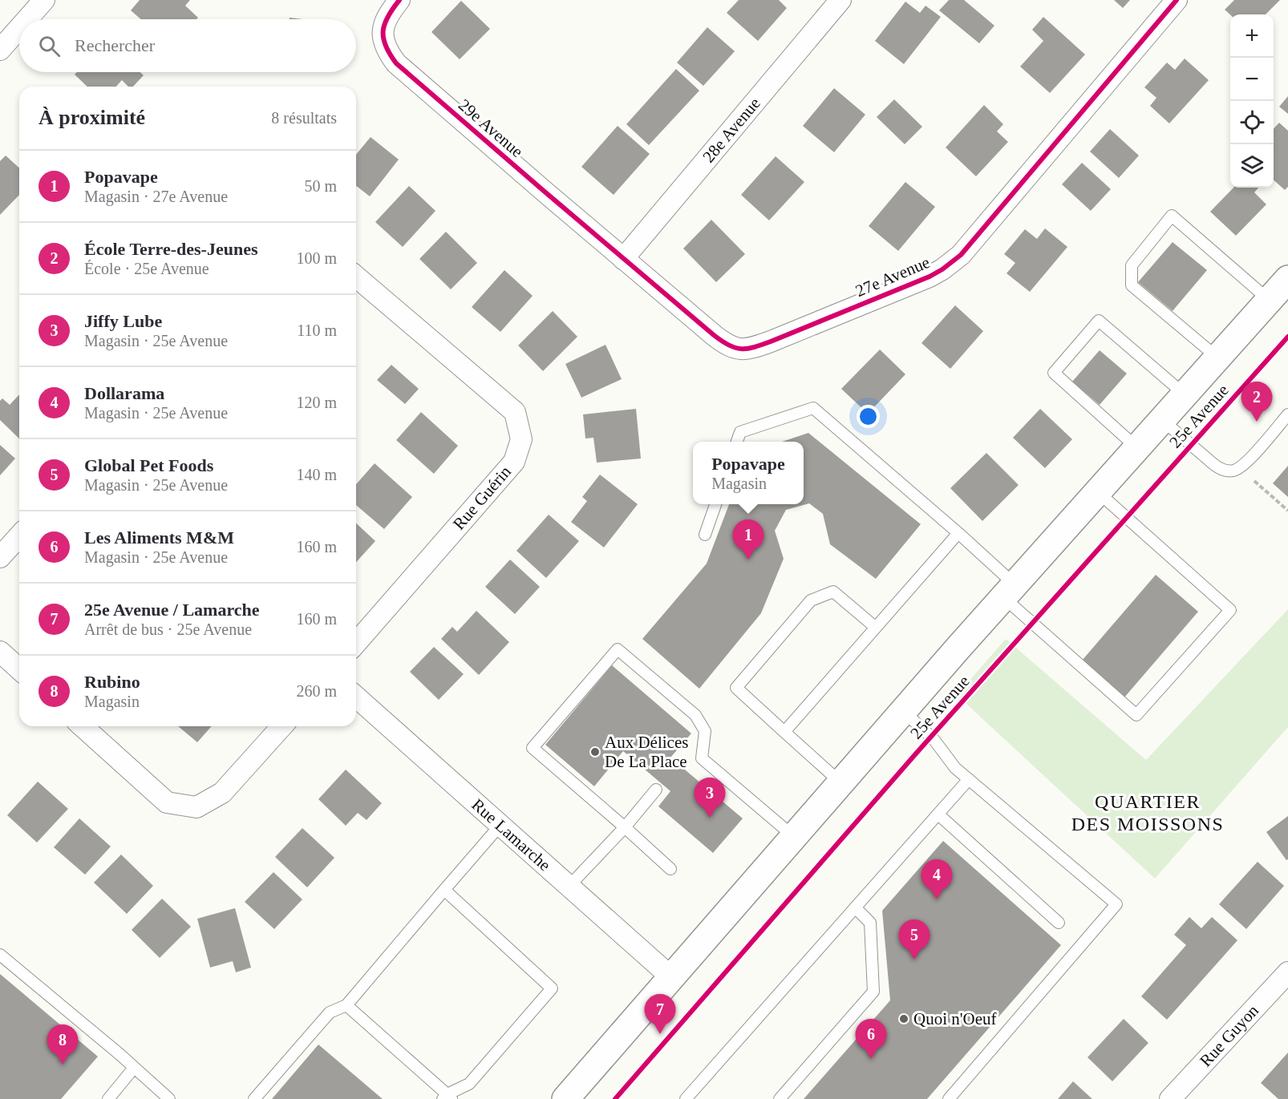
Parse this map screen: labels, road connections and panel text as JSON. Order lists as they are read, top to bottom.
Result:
{
  "streets": {
    "street": [
      "29e Avenue",
      "28e Avenue",
      "27e Avenue",
      "25e Avenue",
      "Rue Guérin",
      "Rue Lamarche",
      "Rue Guyon"
    ]
  },
  "crossings": [
    ["29e Avenue", "28e Avenue"],
    ["29e Avenue", "27e Avenue"],
    ["28e Avenue", "27e Avenue"],
    ["25e Avenue", "Rue Lamarche"]
  ],
  "districts": ["QUARTIER DES MOISSONS"],
  "places": ["Aux Délices De La Place", "Quoi n'Oeuf"],
  "page": {
    "map_buttons": ["+", "−"],
    "search": "Rechercher",
    "heading": ["À proximité", "8 résultats"],
    "list": [
      {
        "mark": "1",
        "name": "Popavape",
        "note": "Magasin · 27e Avenue",
        "value": "50 m"
      },
      {
        "mark": "2",
        "name": "École Terre-des-Jeunes",
        "note": "École · 25e Avenue",
        "value": "100 m"
      },
      {
        "mark": "3",
        "name": "Jiffy Lube",
        "note": "Magasin · 25e Avenue",
        "value": "110 m"
      },
      {
        "mark": "4",
        "name": "Dollarama",
        "note": "Magasin · 25e Avenue",
        "value": "120 m"
      },
      {
        "mark": "5",
        "name": "Global Pet Foods",
        "note": "Magasin · 25e Avenue",
        "value": "140 m"
      },
      {
        "mark": "6",
        "name": "Les Aliments M&M",
        "note": "Magasin · 25e Avenue",
        "value": "160 m"
      },
      {
        "mark": "7",
        "name": "25e Avenue / Lamarche",
        "note": "Arrêt de bus · 25e Avenue",
        "value": "160 m"
      },
      {
        "mark": "8",
        "name": "Rubino",
        "note": "Magasin",
        "value": "260 m"
      }
    ],
    "pins": [
      "2",
      "1",
      "3",
      "4",
      "5",
      "7",
      "6",
      "8"
    ],
    "popup": ["Popavape", "Magasin"]
  }
}
